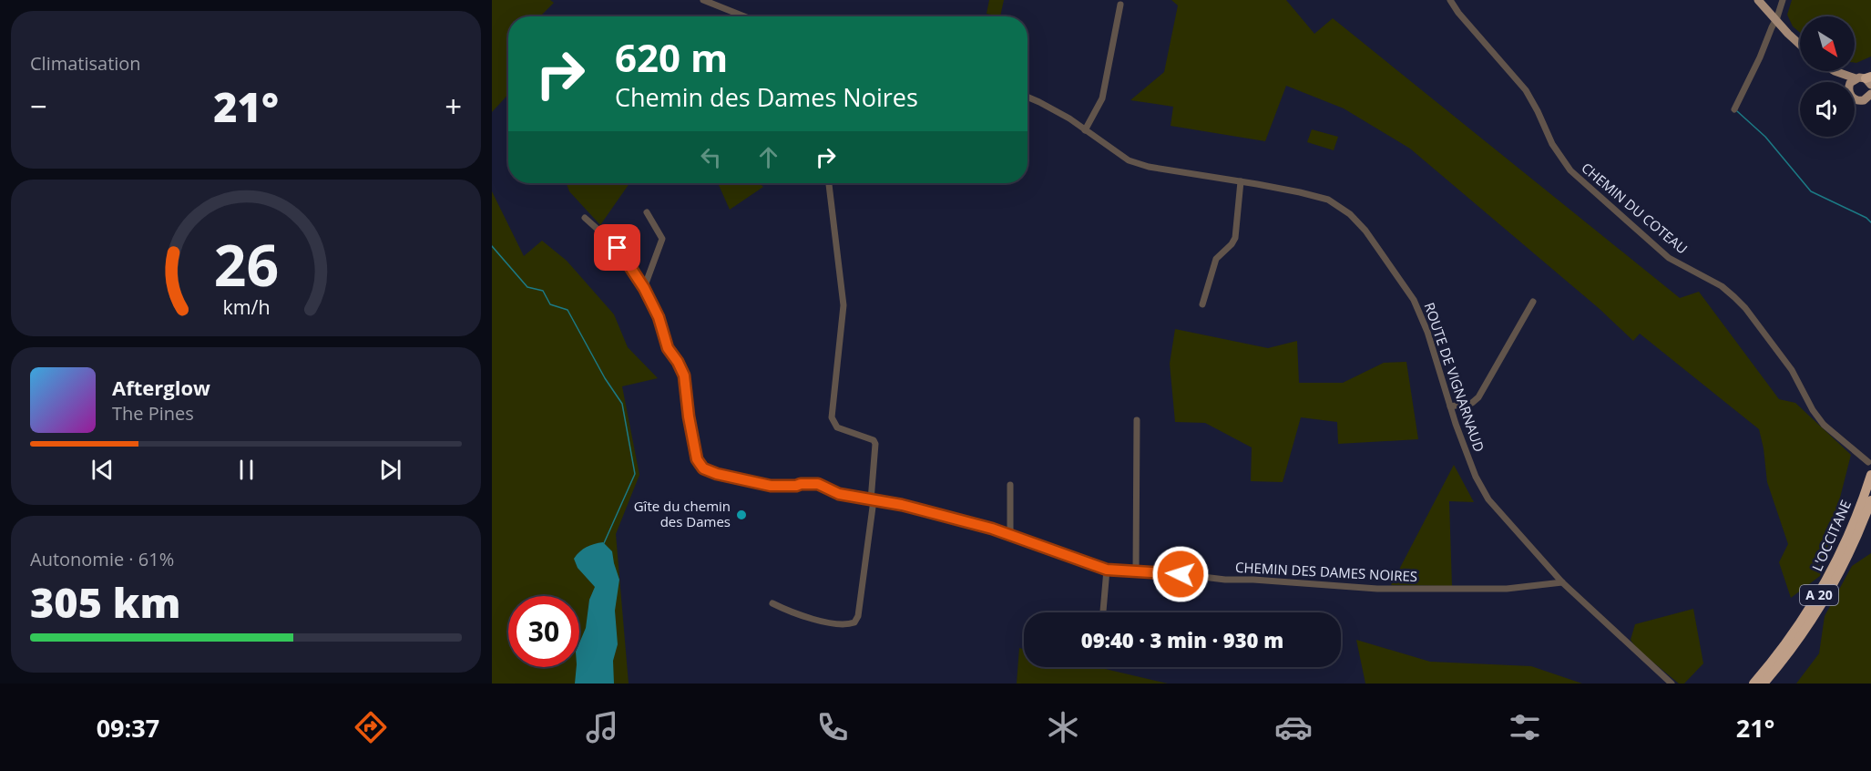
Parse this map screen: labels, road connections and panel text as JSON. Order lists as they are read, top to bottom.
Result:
{
  "streets": {
    "highway": ["L'OCCITANE", "A 20"],
    "street": ["CHEMIN DU COTEAU", "ROUTE DE VIGNARNAUD", "CHEMIN DES DAMES NOIRES"]
  },
  "crossings": [
    ["ROUTE DE VIGNARNAUD", "CHEMIN DES DAMES NOIRES"]
  ],
  "places": ["Gîte du chemin des Dames"],
  "north": "bottom right",
  "page": {
    "tile": [
      "Climatisation",
      ["Autonomie · 61%", "305 km"]
    ],
    "turn": ["620 m", "Chemin des Dames Noires"],
    "heat": ["−", "21°", "+"],
    "song": ["Afterglow", "The Pines"],
    "limit": "30",
    "trip": "09:40 · 3 min · 930 m",
    "tabs": ["09:37", "21°"],
    "gauge": ["26", "km/h"]
  }
}
